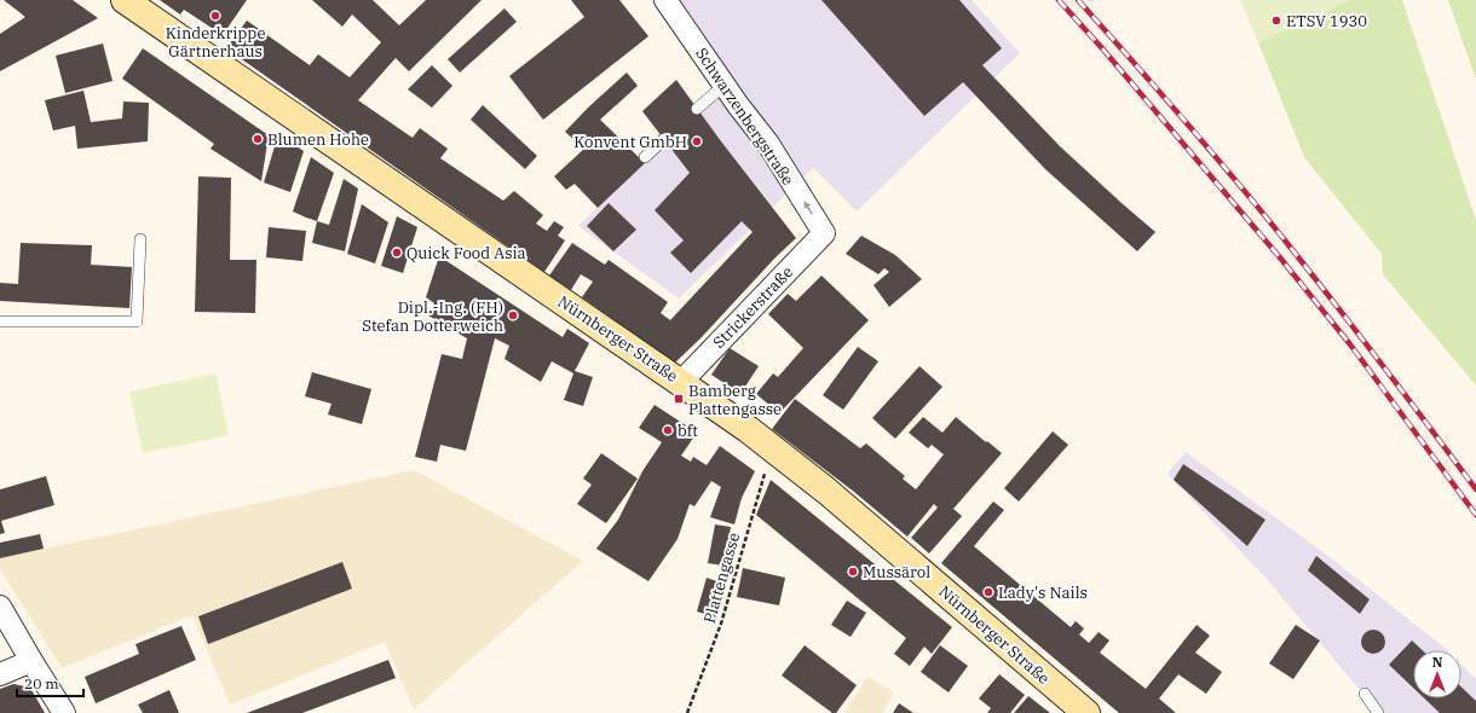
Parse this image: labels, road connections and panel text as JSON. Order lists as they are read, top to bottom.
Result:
{
  "streets": {
    "street": ["Schwarzenbergstraße", "Strickerstraße", "Nürnberger Straße"],
    "path": ["Plattengasse"]
  },
  "crossings": [
    ["Schwarzenbergstraße", "Strickerstraße"],
    ["Strickerstraße", "Nürnberger Straße"],
    ["Nürnberger Straße", "Plattengasse"]
  ],
  "one_way": ["Schwarzenbergstraße"],
  "places": {
    "other": [
      "Kinderkrippe Gärtnerhaus",
      "ETSV 1930",
      "Blumen Hohe",
      "Konvent GmbH",
      "Quick Food Asia",
      "Dipl.-Ing. (FH) Stefan Dotterweich",
      "bft",
      "Mussärol",
      "Lady's Nails"
    ],
    "transit": ["Bamberg Plattengasse"]
  },
  "scale_bar": "20 m",
  "north": "top"
}
